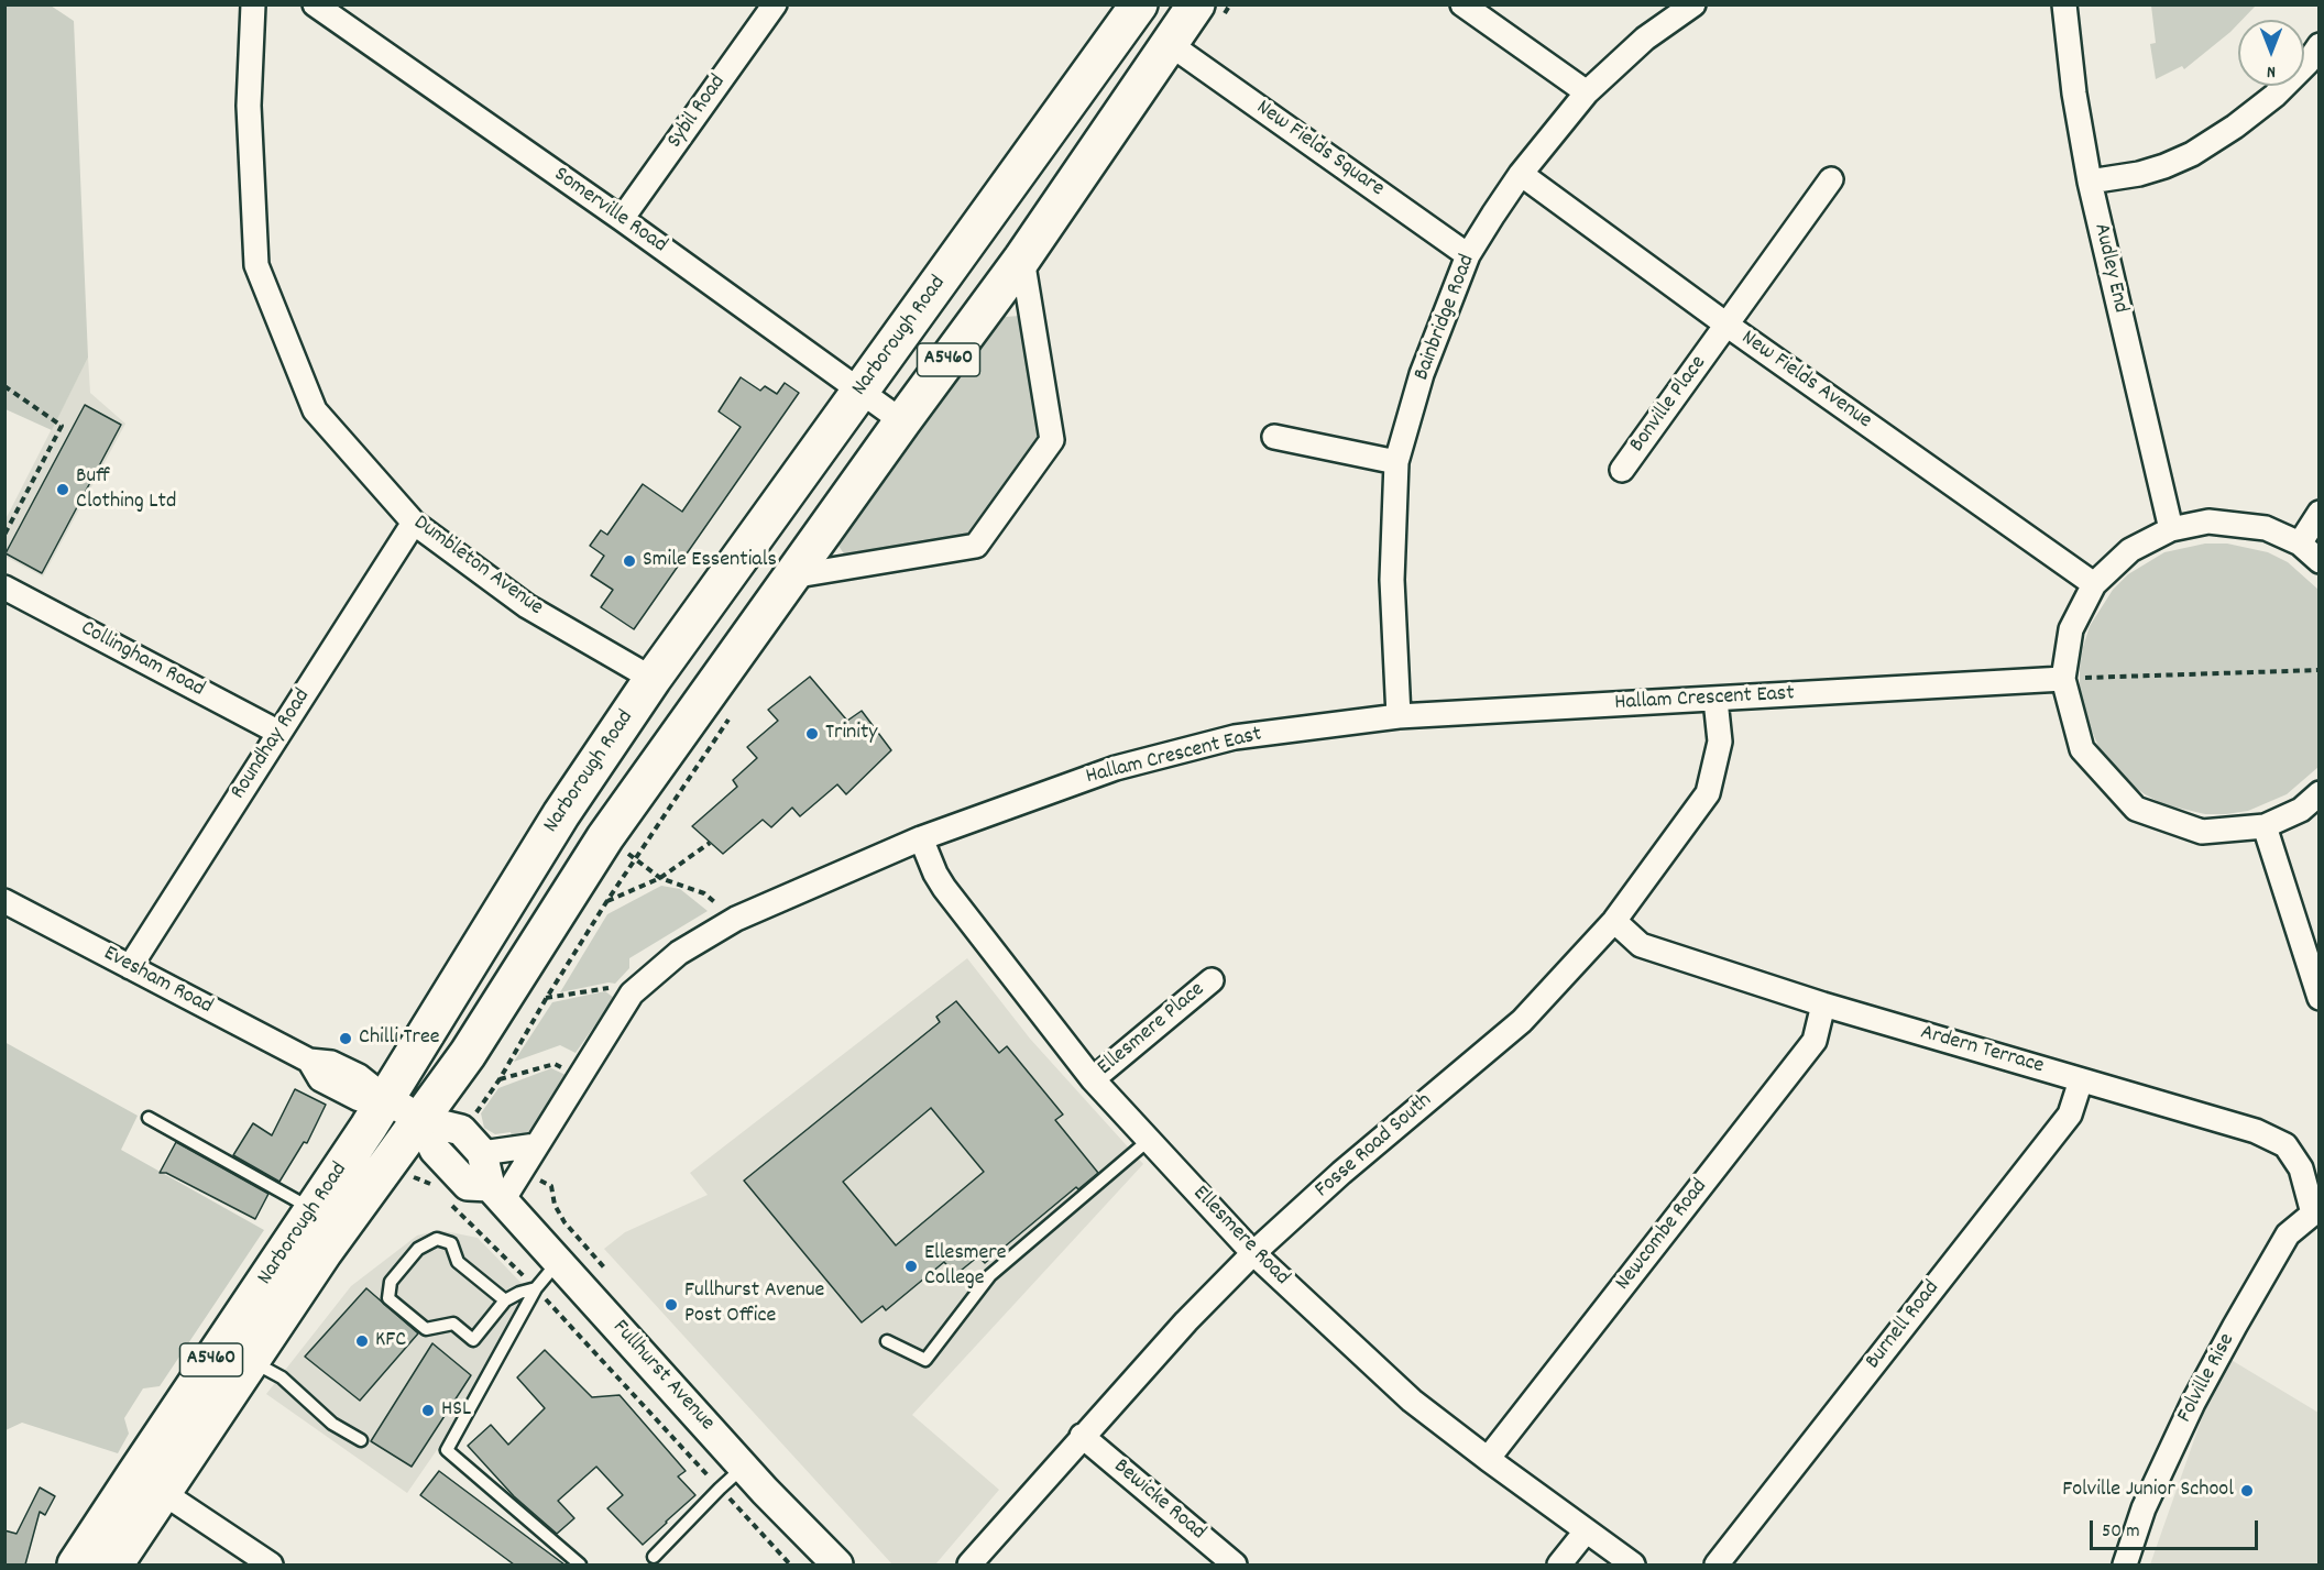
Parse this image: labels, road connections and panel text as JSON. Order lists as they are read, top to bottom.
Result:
{
  "streets": {
    "main road": ["Narborough Road", "A5460"],
    "street": [
      "Sybil Road",
      "New Fields Square",
      "Somerville Road",
      "Audley End",
      "Bainbridge Road",
      "New Fields Avenue",
      "Bonville Place",
      "Dumbleton Avenue",
      "Collingham Road",
      "Hallam Crescent East",
      "Roundhay Road",
      "Evesham Road",
      "Ellesmere Place",
      "Ardern Terrace",
      "Fosse Road South",
      "Newcombe Road",
      "Ellesmere Road",
      "Burnell Road",
      "Fullhurst Avenue",
      "Folville Rise",
      "Bewicke Road"
    ]
  },
  "crossings": [
    ["Sybil Road", "Somerville Road"],
    ["New Fields Square", "Bainbridge Road"],
    ["New Fields Square", "Narborough Road"],
    ["Somerville Road", "Narborough Road"],
    ["Bainbridge Road", "New Fields Avenue"],
    ["Bainbridge Road", "Hallam Crescent East"],
    ["Narborough Road", "Dumbleton Avenue"],
    ["Narborough Road", "Evesham Road"],
    ["New Fields Avenue", "Bonville Place"],
    ["Dumbleton Avenue", "Roundhay Road"],
    ["Collingham Road", "Roundhay Road"],
    ["Hallam Crescent East", "Fosse Road South"],
    ["Hallam Crescent East", "Ellesmere Road"],
    ["Hallam Crescent East", "Fullhurst Avenue"],
    ["Roundhay Road", "Evesham Road"],
    ["Ellesmere Place", "Ellesmere Road"],
    ["Ardern Terrace", "Fosse Road South"],
    ["Ardern Terrace", "Newcombe Road"],
    ["Ardern Terrace", "Burnell Road"],
    ["Ardern Terrace", "Folville Rise"],
    ["Fosse Road South", "Ellesmere Road"],
    ["Fosse Road South", "Bewicke Road"],
    ["Newcombe Road", "Ellesmere Road"]
  ],
  "places": [
    "Buff Clothing Ltd",
    "Smile Essentials",
    "Trinity",
    "Chilli Tree",
    "Ellesmere College",
    "Fullhurst Avenue Post Office",
    "KFC",
    "HSL",
    "Folville Junior School"
  ],
  "scale_bar": "50 m",
  "north": "bottom"
}
